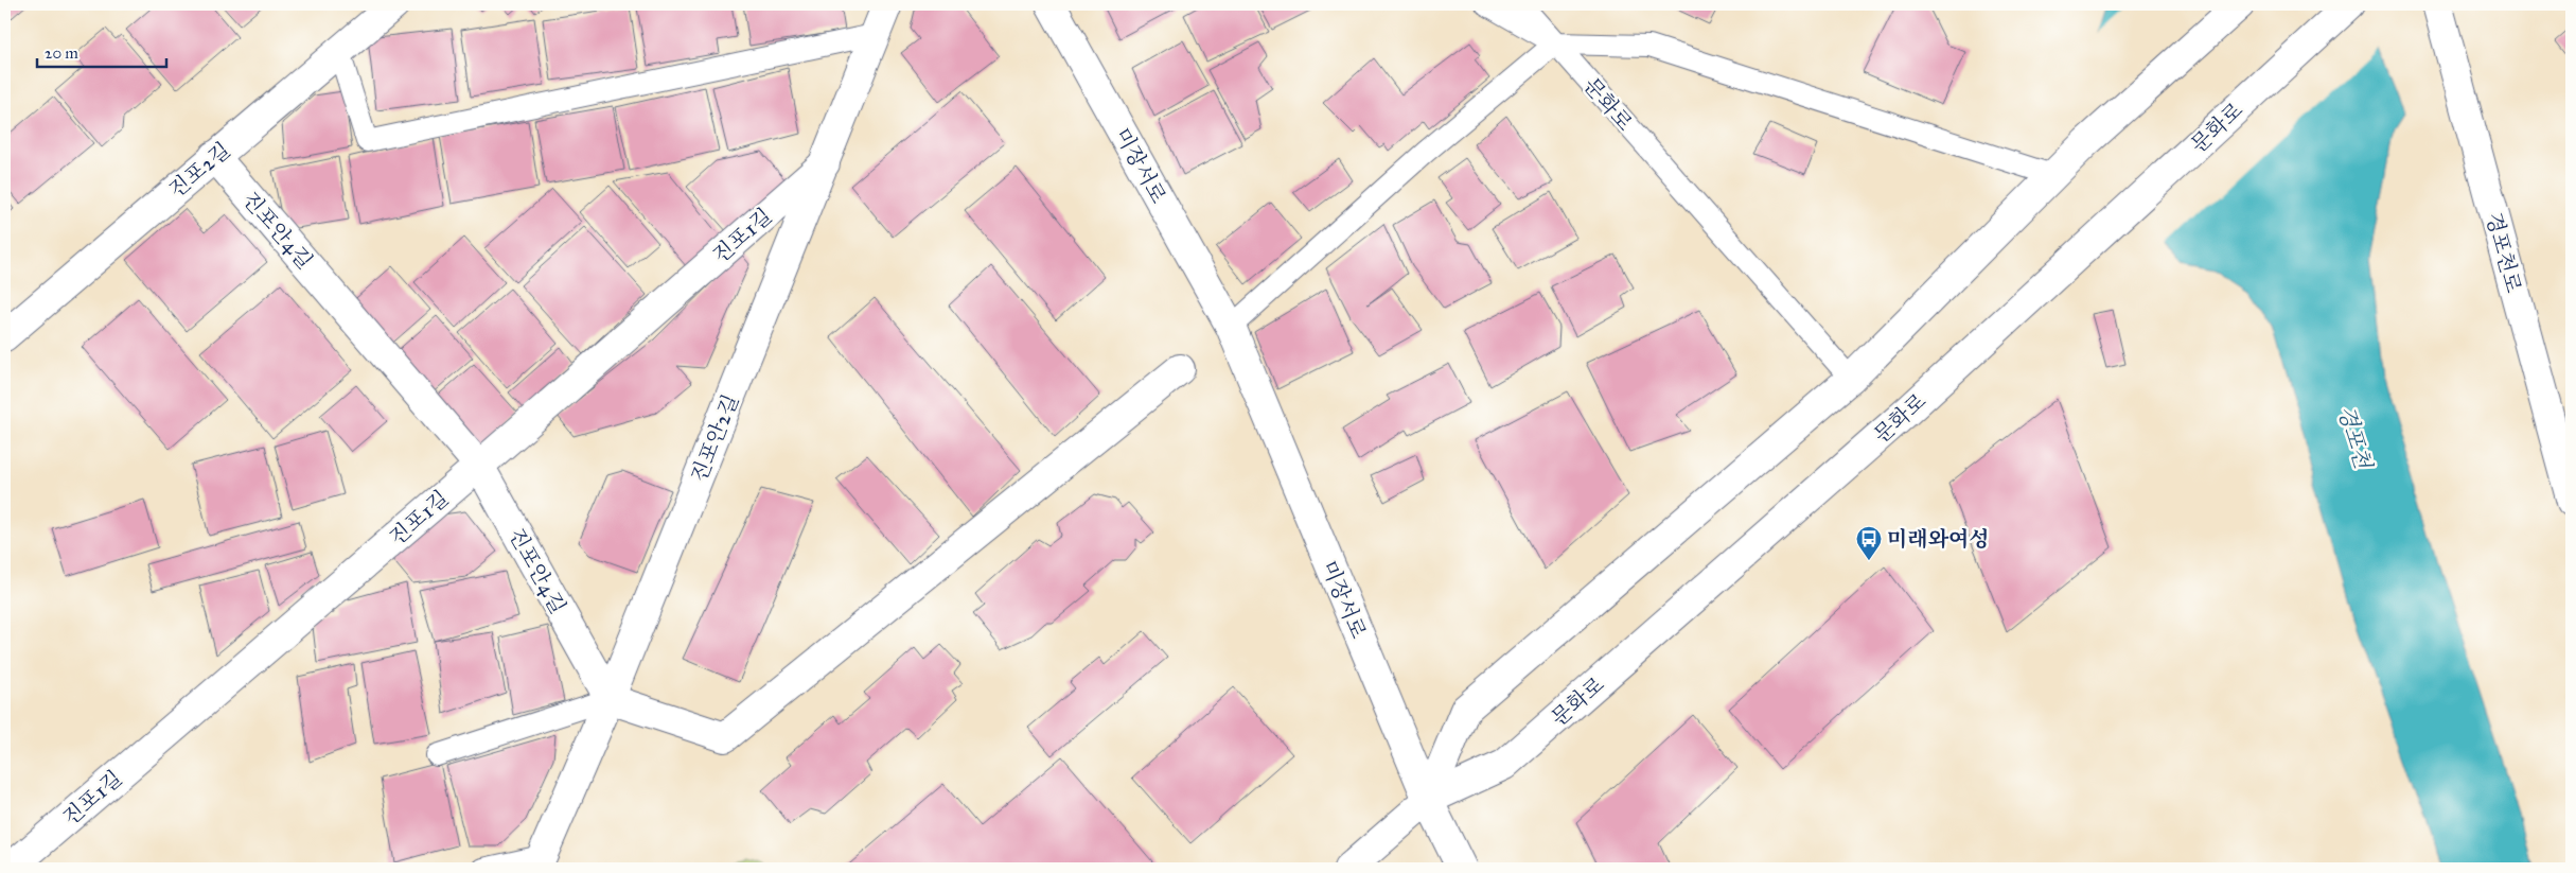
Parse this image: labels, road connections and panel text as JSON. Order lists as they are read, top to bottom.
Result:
{
  "streets": {
    "street": [
      "문화로",
      "미장서로",
      "진포2길",
      "진포안4길",
      "진포1길",
      "경포천로",
      "진포안2길"
    ]
  },
  "crossings": [
    ["문화로", "미장서로"],
    ["진포2길", "진포안4길"],
    ["진포안4길", "진포1길"],
    ["진포안4길", "진포안2길"],
    ["진포1길", "진포안2길"]
  ],
  "water": ["경포천"],
  "places": {
    "bus stop": ["미래와여성"]
  },
  "scale_bar": "20 m"
}
